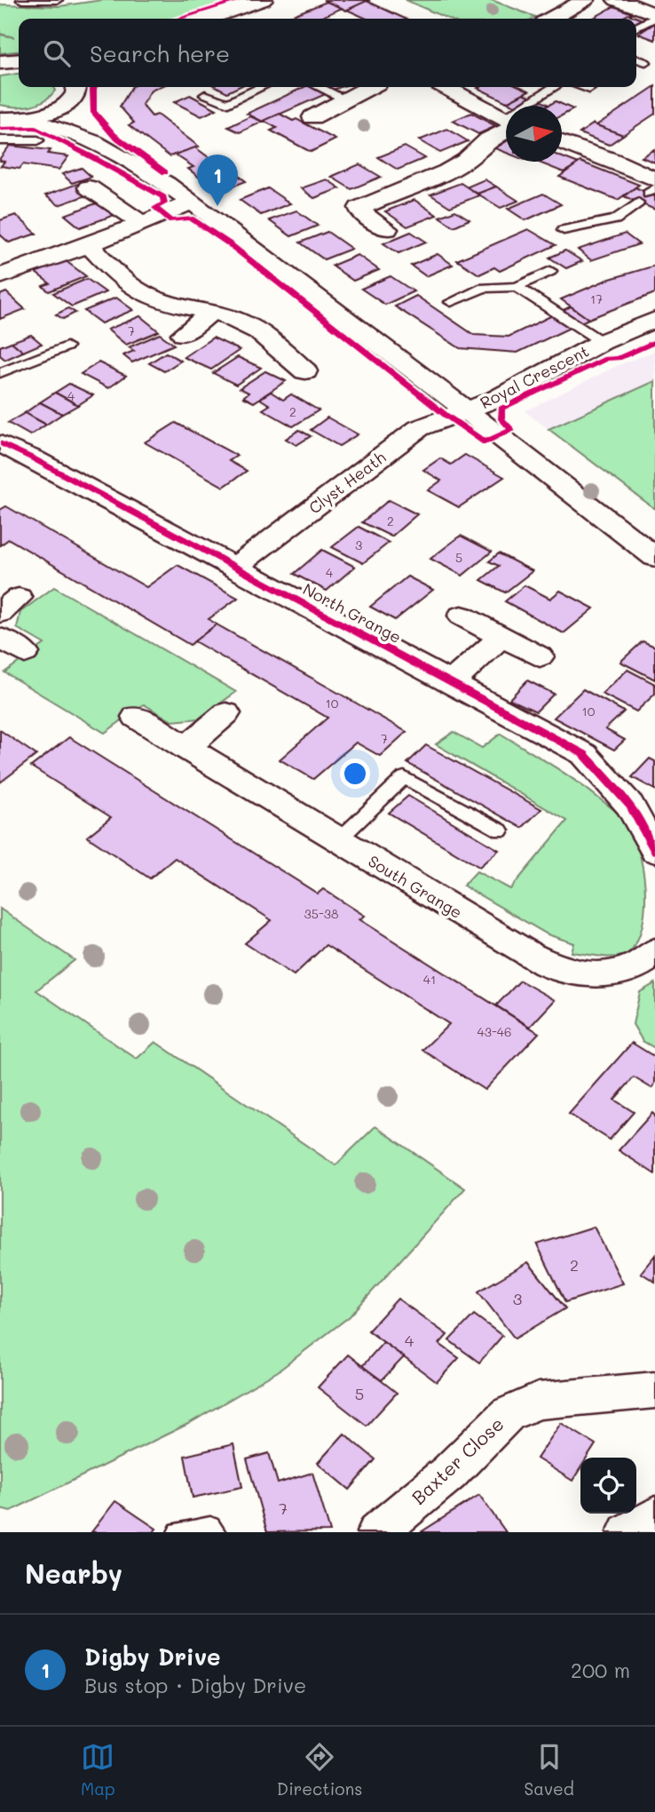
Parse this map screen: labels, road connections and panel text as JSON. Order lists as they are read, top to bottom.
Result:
{
  "streets": {
    "street": [
      "Royal Crescent",
      "Clyst Heath",
      "North Grange",
      "South Grange",
      "Baxter Close"
    ]
  },
  "crossings": [
    ["Royal Crescent", "Clyst Heath"],
    ["Clyst Heath", "North Grange"]
  ],
  "house_numbers": [
    "17",
    "7",
    "4",
    "2",
    "2",
    "3",
    "5",
    "4",
    "10",
    "10",
    "7",
    "35-38",
    "41",
    "43-46",
    "2",
    "3",
    "4",
    "5",
    "7"
  ],
  "north": "right",
  "page": {
    "search": "Search here",
    "pins": "1",
    "heading": "Nearby",
    "list": [
      {
        "mark": "1",
        "name": "Digby Drive",
        "note": "Bus stop · Digby Drive",
        "value": "200 m"
      }
    ],
    "nav": ["Map", "Directions", "Saved"]
  }
}
